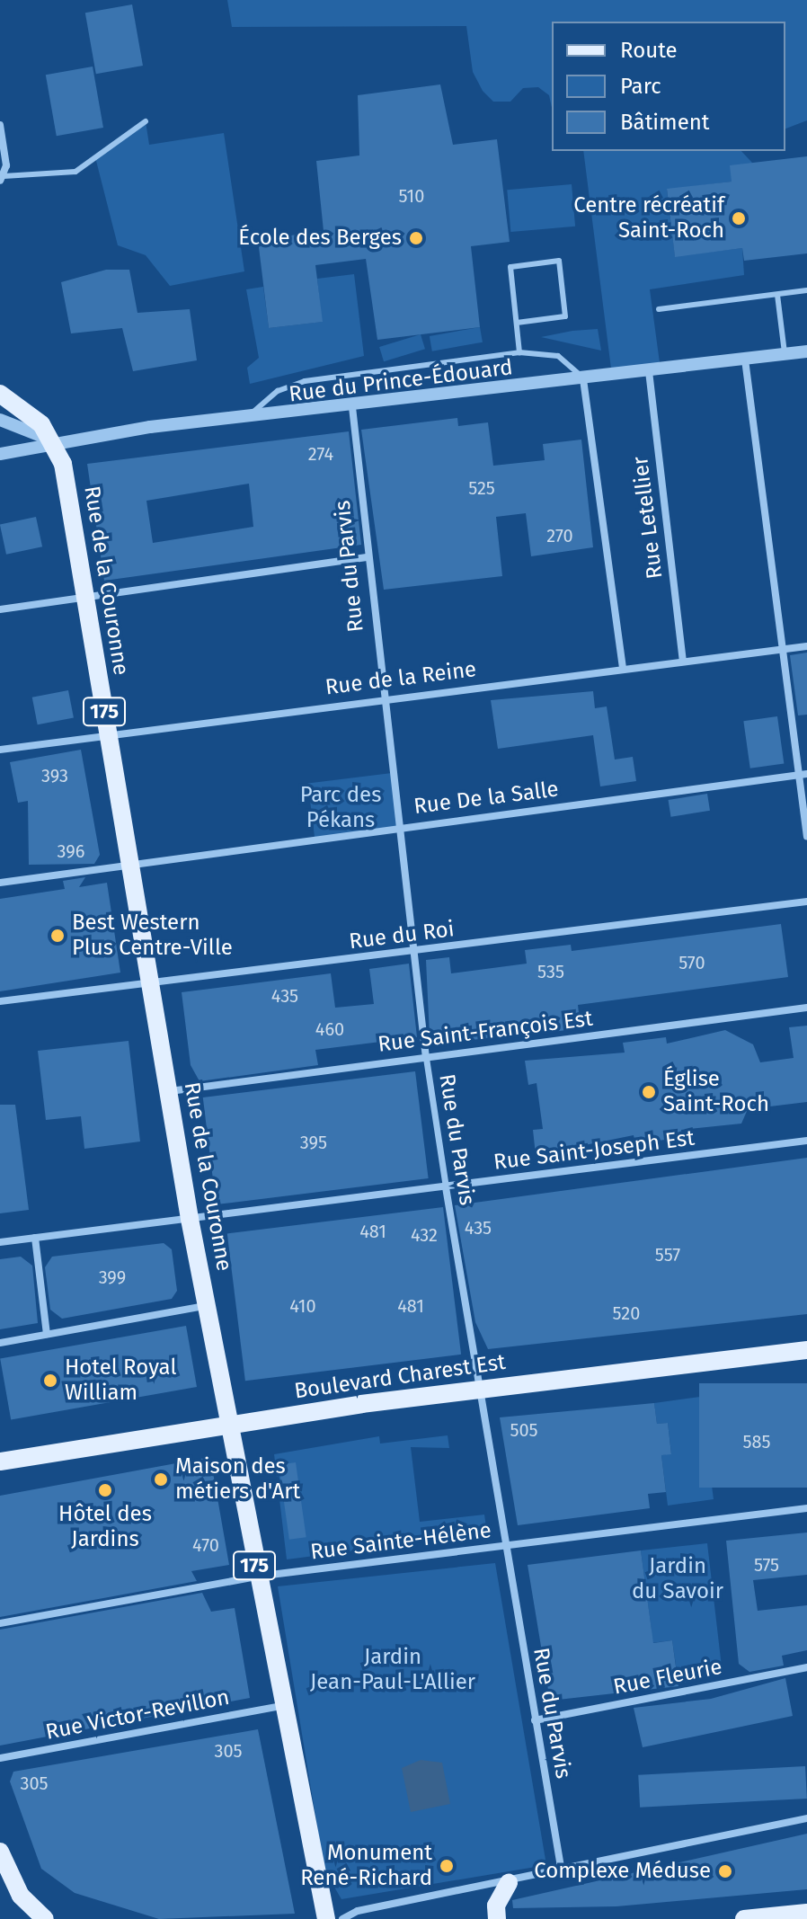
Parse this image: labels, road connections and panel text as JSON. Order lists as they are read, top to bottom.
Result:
{
  "streets": {
    "main road": ["Rue de la Couronne", "175", "Boulevard Charest Est"],
    "street": [
      "Rue du Prince-Édouard",
      "Rue Letellier",
      "Rue du Parvis",
      "Rue de la Reine",
      "Rue De la Salle",
      "Rue du Roi",
      "Rue Saint-François Est",
      "Rue Saint-Joseph Est",
      "Rue Sainte-Hélène",
      "Rue Fleurie",
      "Rue Victor-Revillon"
    ]
  },
  "crossings": [
    ["Rue du Prince-Édouard", "Rue Letellier"],
    ["Rue du Prince-Édouard", "Rue du Parvis"],
    ["Rue du Prince-Édouard", "Rue de la Couronne"],
    ["Rue du Prince-Édouard", "175"],
    ["Rue Letellier", "Rue de la Reine"],
    ["Rue du Parvis", "Rue de la Reine"],
    ["Rue du Parvis", "Rue De la Salle"],
    ["Rue du Parvis", "Rue du Roi"],
    ["Rue du Parvis", "Rue Saint-François Est"],
    ["Rue du Parvis", "Rue Saint-Joseph Est"],
    ["Rue du Parvis", "Boulevard Charest Est"],
    ["Rue du Parvis", "Rue Sainte-Hélène"],
    ["Rue du Parvis", "Rue Fleurie"],
    ["Rue de la Couronne", "Rue de la Reine"],
    ["Rue de la Couronne", "175"],
    ["Rue de la Couronne", "Rue De la Salle"],
    ["Rue de la Couronne", "Rue du Roi"],
    ["Rue de la Couronne", "Rue Saint-François Est"],
    ["Rue de la Couronne", "Rue Saint-Joseph Est"],
    ["Rue de la Couronne", "Boulevard Charest Est"],
    ["Rue de la Couronne", "Rue Sainte-Hélène"],
    ["Rue de la Couronne", "Rue Victor-Revillon"]
  ],
  "parks": ["Parc des Pékans", "Jardin du Savoir", "Jardin Jean-Paul-L'Allier"],
  "places": [
    "Centre récréatif Saint-Roch",
    "École des Berges",
    "Best Western Plus Centre-Ville",
    "Église Saint-Roch",
    "Hotel Royal William",
    "Maison des métiers d'Art",
    "Hôtel des Jardins",
    "Monument René-Richard",
    "Complexe Méduse"
  ],
  "house_numbers": [
    "510",
    "274",
    "525",
    "270",
    "393",
    "396",
    "570",
    "535",
    "435",
    "460",
    "395",
    "435",
    "481",
    "432",
    "557",
    "399",
    "410",
    "481",
    "520",
    "505",
    "585",
    "470",
    "575",
    "305",
    "305"
  ],
  "legend": ["Route", "Parc", "Bâtiment"]
}
